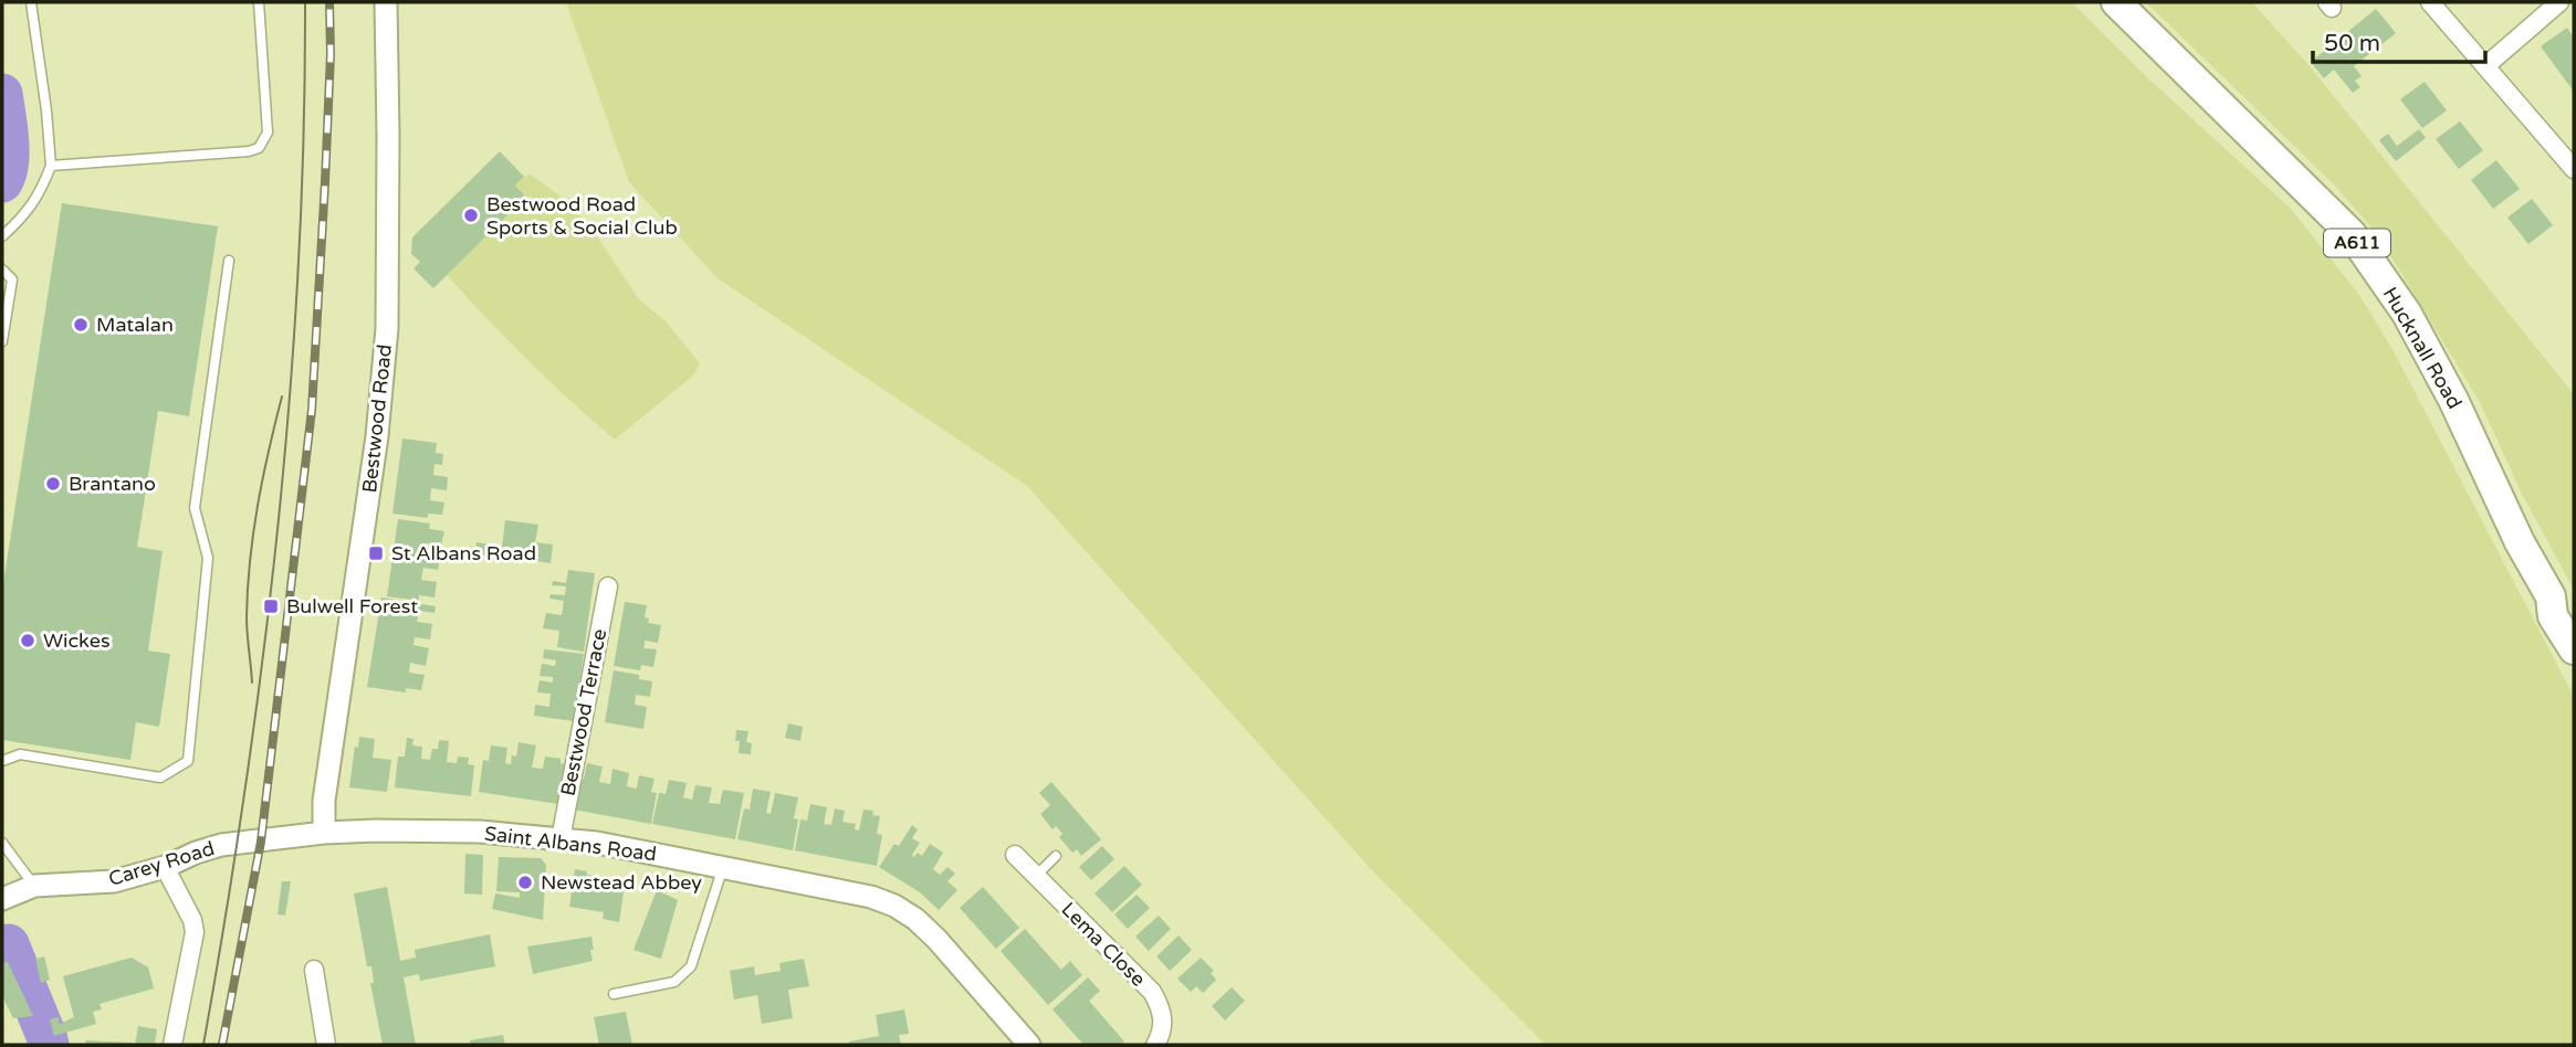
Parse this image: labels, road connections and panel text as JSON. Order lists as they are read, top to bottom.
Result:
{
  "streets": {
    "main road": ["A611", "Hucknall Road"],
    "street": [
      "Bestwood Road",
      "Bestwood Terrace",
      "Saint Albans Road",
      "Carey Road",
      "Lema Close"
    ]
  },
  "crossings": [
    ["Bestwood Road", "Saint Albans Road"],
    ["Bestwood Road", "Carey Road"],
    ["Bestwood Terrace", "Saint Albans Road"],
    ["Saint Albans Road", "Carey Road"]
  ],
  "places": {
    "other": [
      "Bestwood Road Sports & Social Club",
      "Matalan",
      "Brantano",
      "Wickes",
      "Newstead Abbey"
    ],
    "transit": ["St Albans Road", "Bulwell Forest"]
  },
  "scale_bar": "50 m"
}
